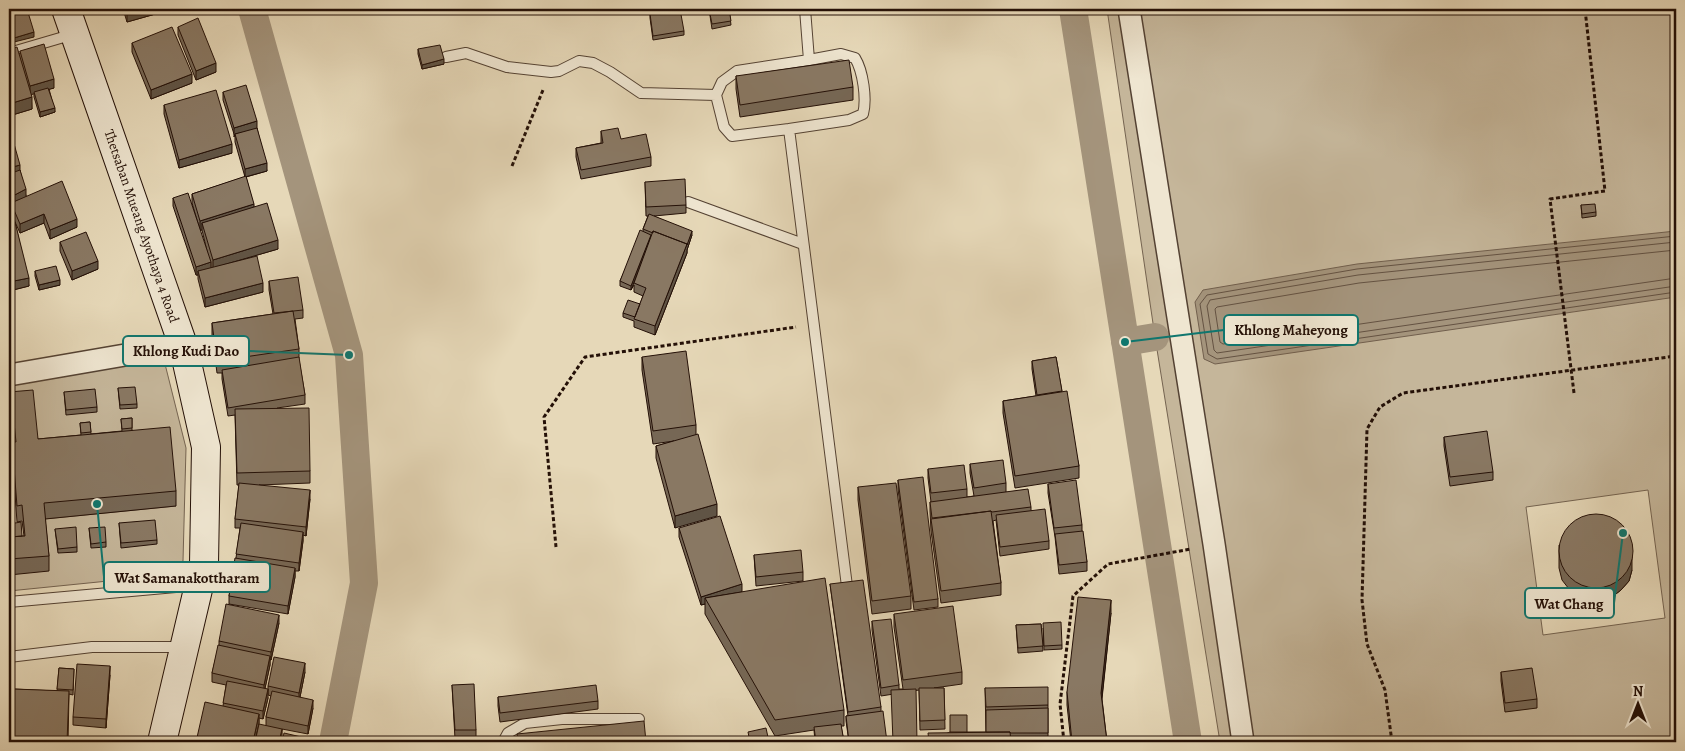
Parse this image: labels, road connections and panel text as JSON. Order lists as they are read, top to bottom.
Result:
{
  "streets": {
    "street": ["Thetsaban Mueang Ayothaya 4 Road"]
  },
  "places": [
    "Khlong Maheyong",
    "Khlong Kudi Dao",
    "Wat Samanakottharam",
    "Wat Chang"
  ],
  "north": "top"
}
